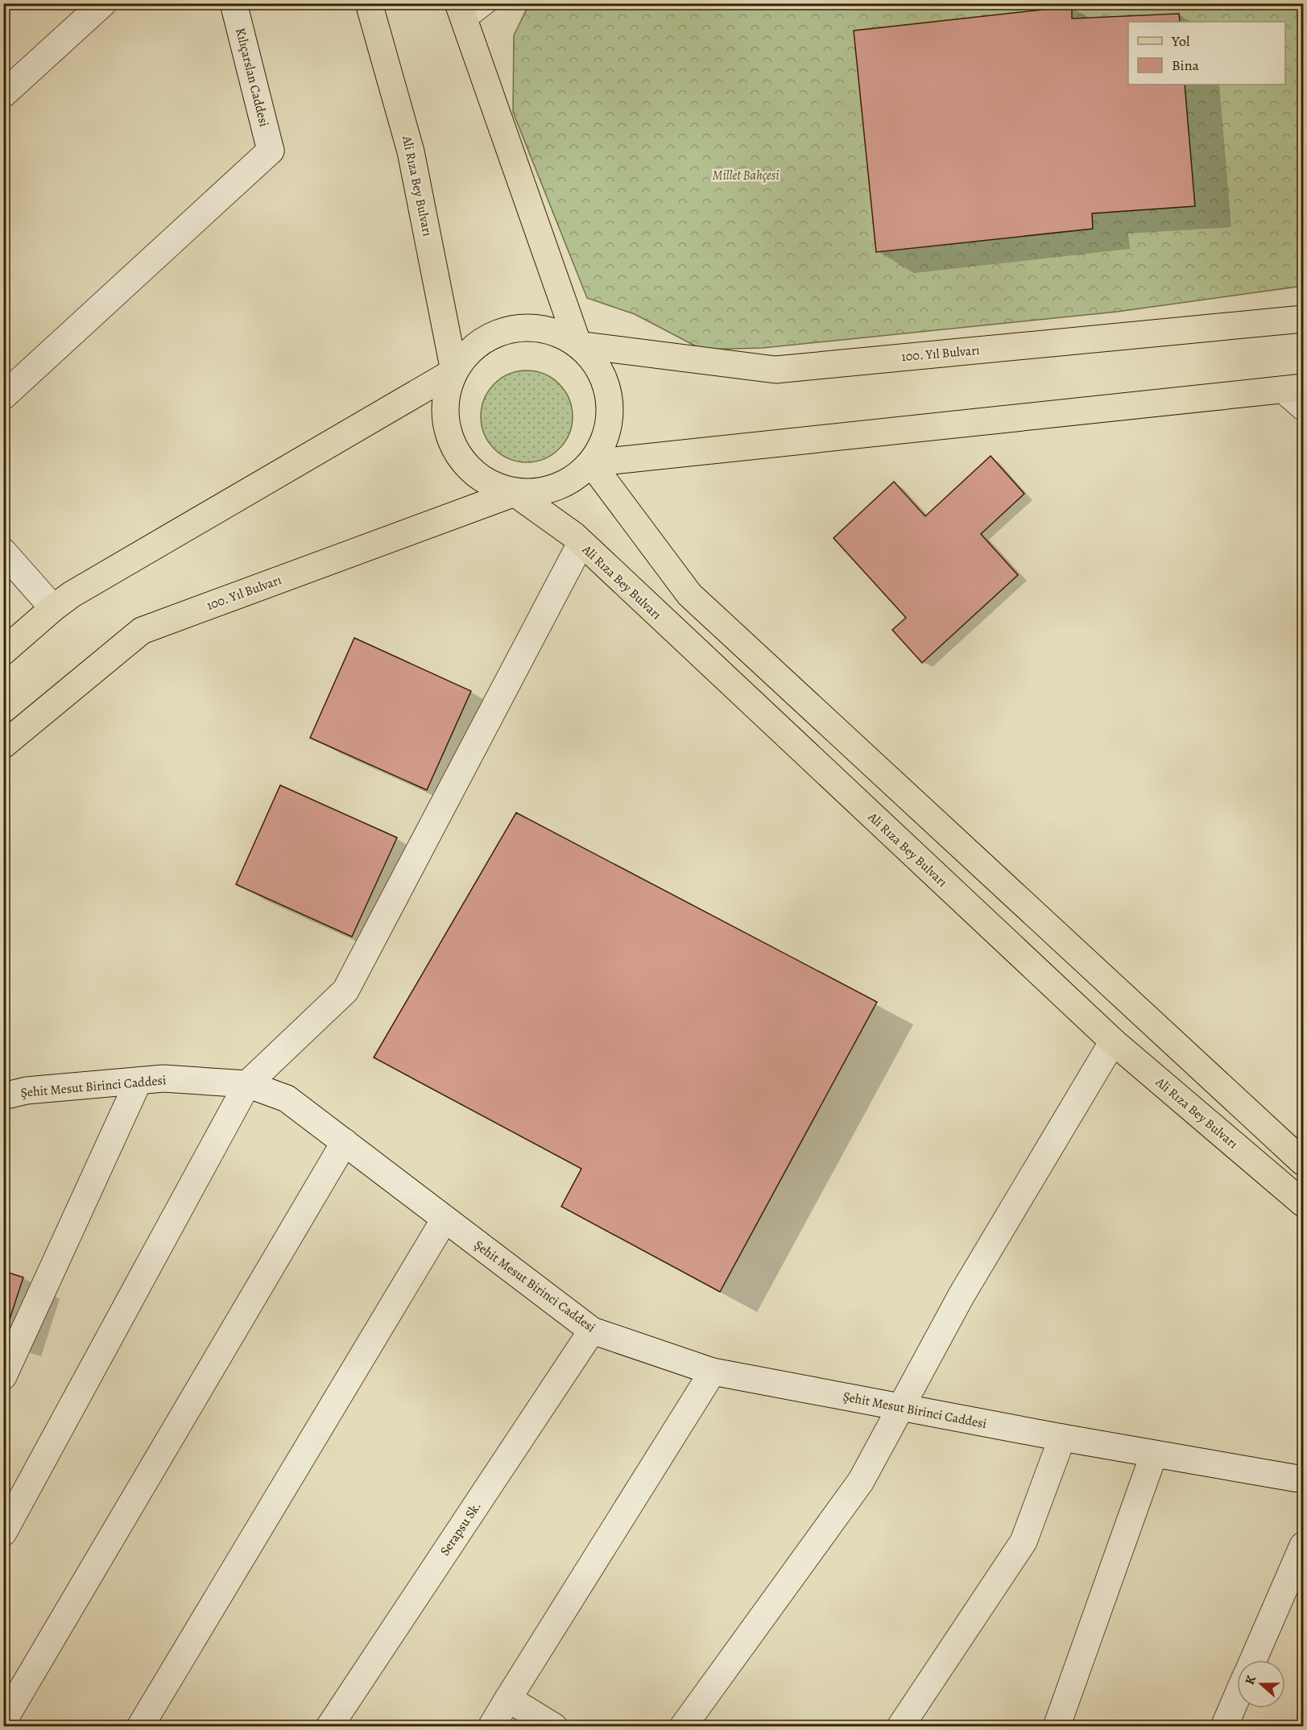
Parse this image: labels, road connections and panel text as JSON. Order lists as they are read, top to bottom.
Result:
{
  "streets": {
    "main road": ["Ali Rıza Bey Bulvarı", "100. Yıl Bulvarı"],
    "street": ["Kılıçarslan Caddesi", "Şehit Mesut Birinci Caddesi", "Serapsu Sk."]
  },
  "crossings": [
    ["Ali Rıza Bey Bulvarı", "100. Yıl Bulvarı"],
    ["Şehit Mesut Birinci Caddesi", "Serapsu Sk."]
  ],
  "parks": ["Millet Bahçesi"],
  "legend": ["Yol", "Bina"],
  "north": "left"
}
